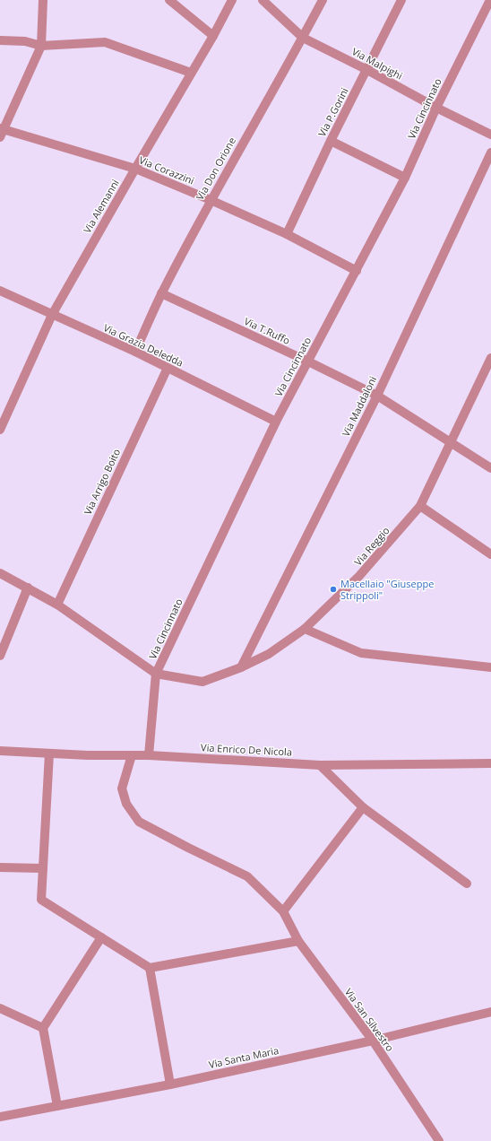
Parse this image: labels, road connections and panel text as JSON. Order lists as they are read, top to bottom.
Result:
{
  "streets": {
    "street": [
      "Via Malpighi",
      "Via Cincinnato",
      "Via P.Gorini",
      "Via Don Orione",
      "Via Corazzini",
      "Via Alemanni",
      "Via T.Ruffo",
      "Via Grazia Deledda",
      "Via Maddaloni",
      "Via Arrigo Boito",
      "Via Reggio",
      "Via Enrico De Nicola",
      "Via San Silvestro",
      "Via Santa Maria"
    ]
  },
  "crossings": [
    ["Via Malpighi", "Via Cincinnato"],
    ["Via Malpighi", "Via P.Gorini"],
    ["Via Malpighi", "Via Don Orione"],
    ["Via Cincinnato", "Via Corazzini"],
    ["Via Cincinnato", "Via T.Ruffo"],
    ["Via Cincinnato", "Via Grazia Deledda"],
    ["Via Cincinnato", "Via Reggio"],
    ["Via Cincinnato", "Via Enrico De Nicola"],
    ["Via P.Gorini", "Via Corazzini"],
    ["Via Don Orione", "Via Corazzini"],
    ["Via Don Orione", "Via T.Ruffo"],
    ["Via Don Orione", "Via Grazia Deledda"],
    ["Via Corazzini", "Via Alemanni"],
    ["Via Alemanni", "Via Grazia Deledda"],
    ["Via T.Ruffo", "Via Maddaloni"],
    ["Via T.Ruffo", "Via Reggio"],
    ["Via Grazia Deledda", "Via Arrigo Boito"],
    ["Via Maddaloni", "Via Reggio"],
    ["Via Enrico De Nicola", "Via San Silvestro"],
    ["Via San Silvestro", "Via Santa Maria"]
  ],
  "places": ["Macellaio \"Giuseppe Strippoli\""]
}
